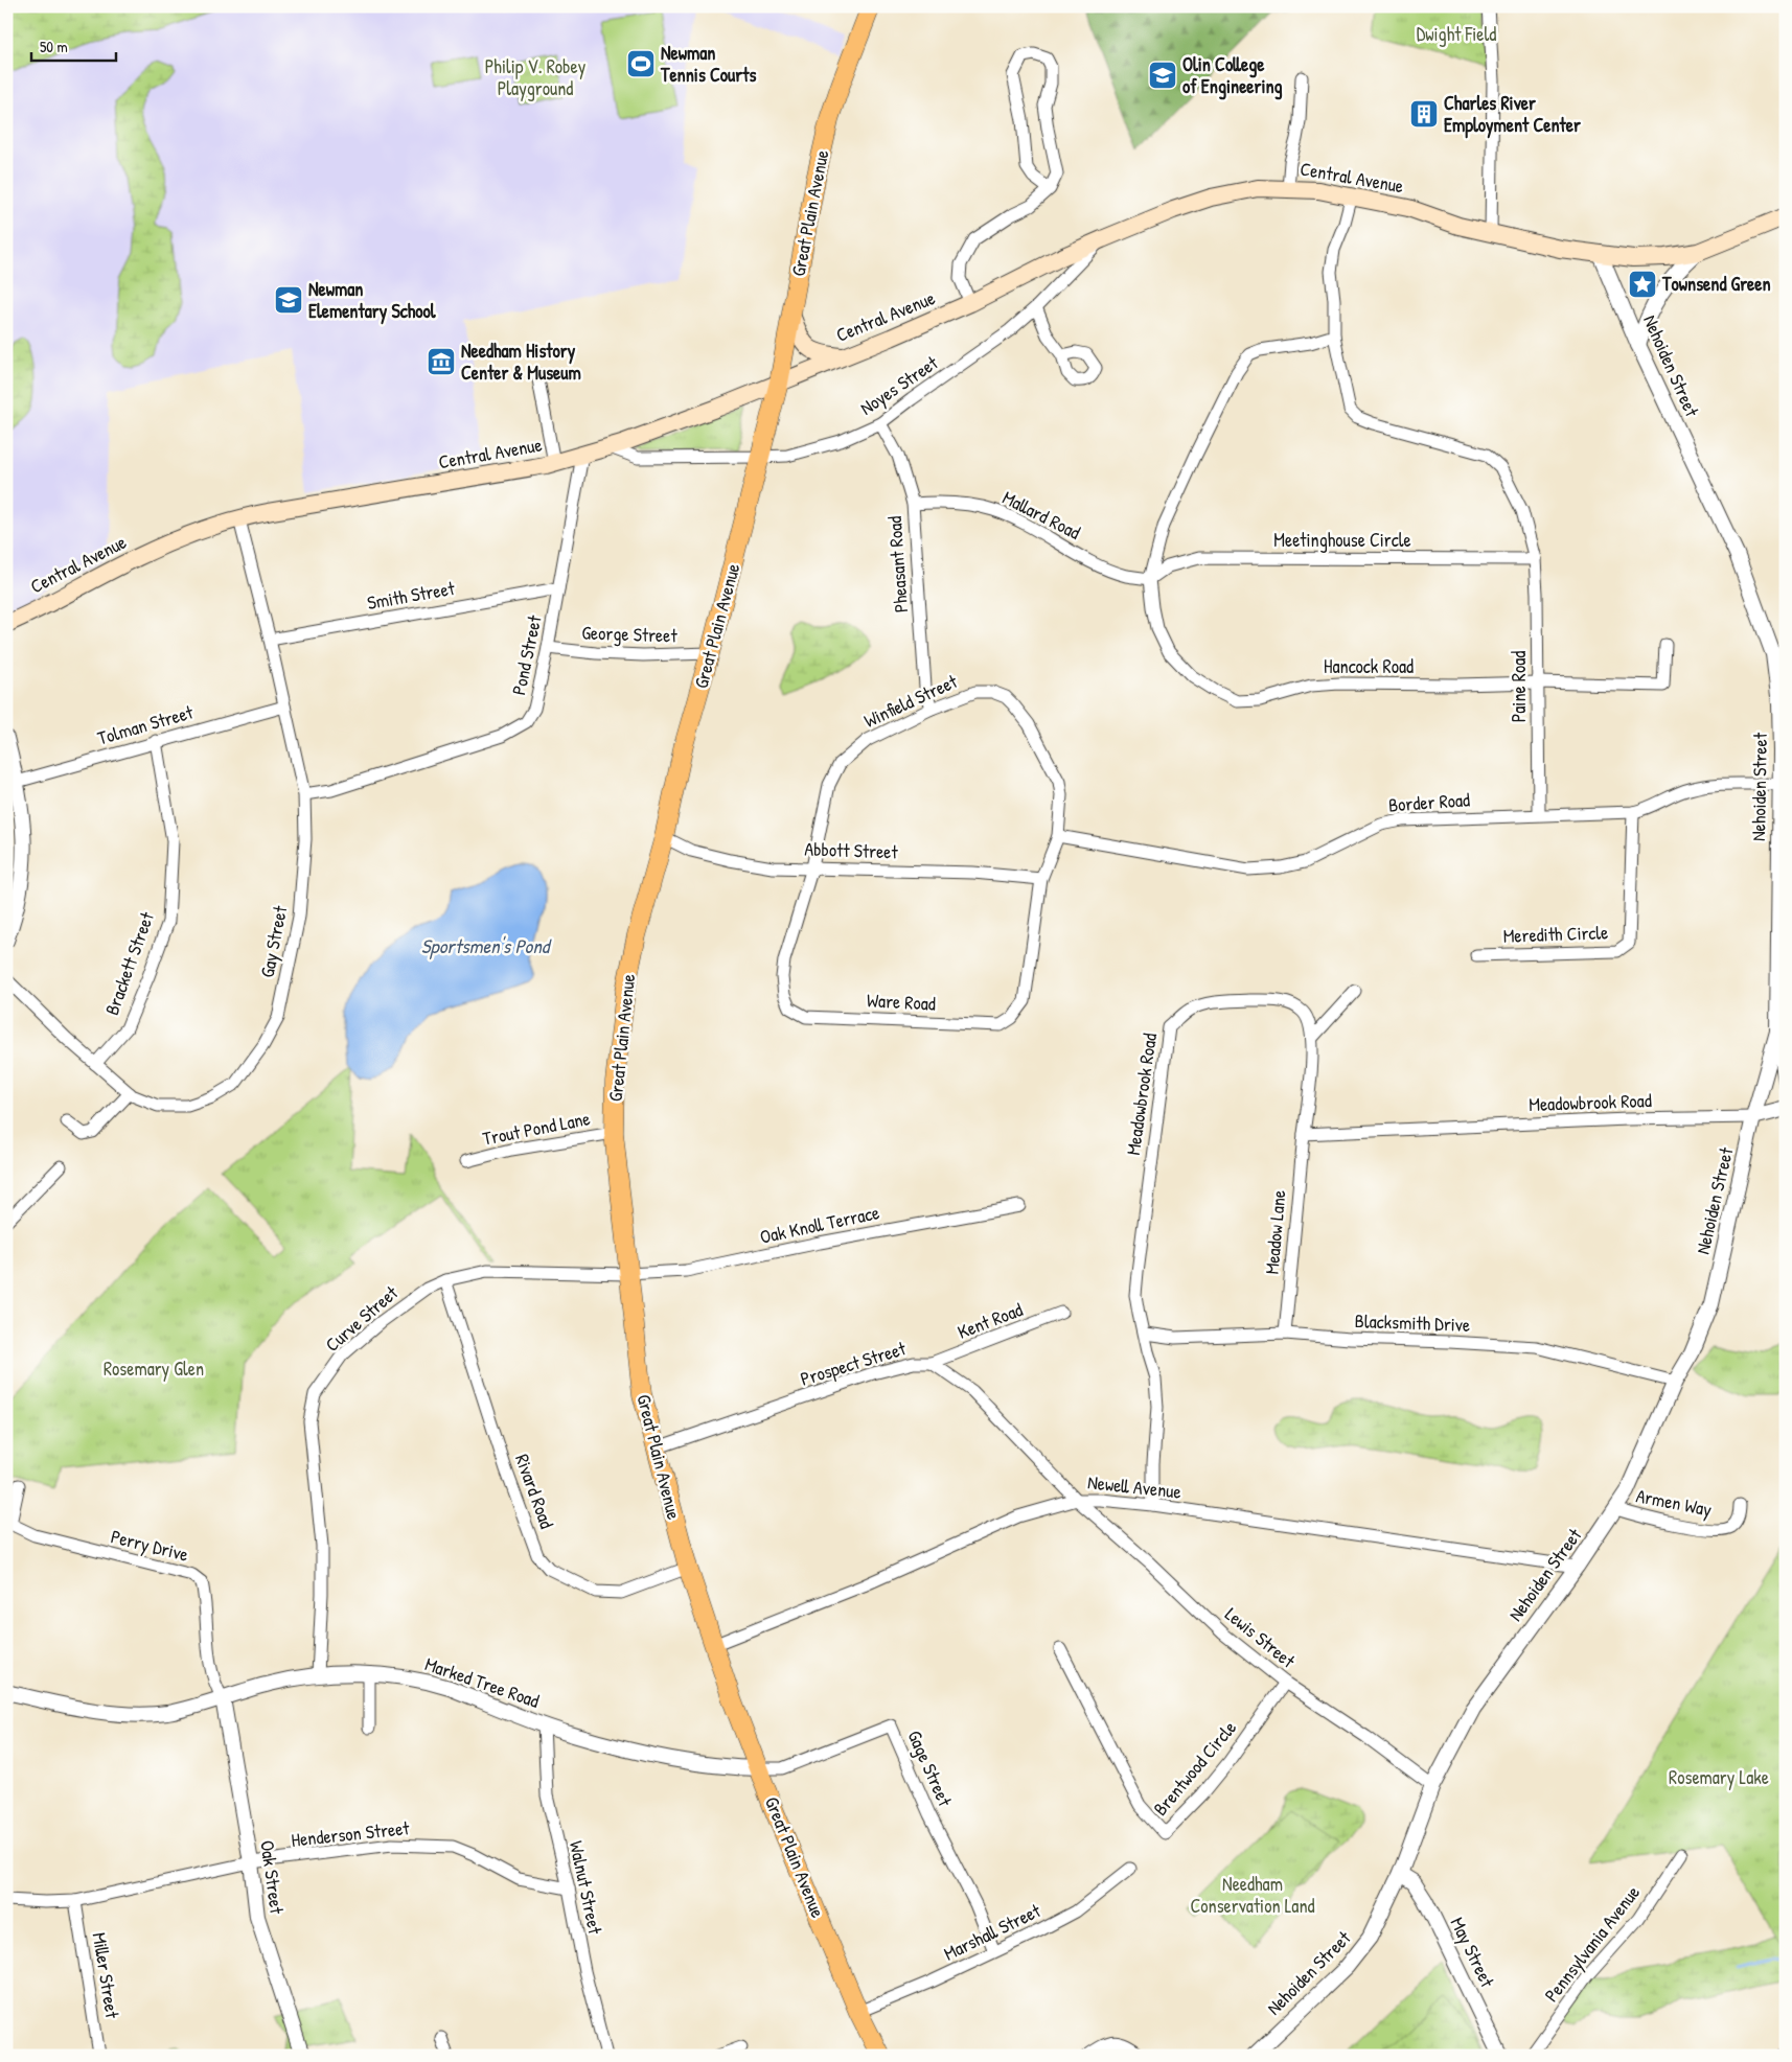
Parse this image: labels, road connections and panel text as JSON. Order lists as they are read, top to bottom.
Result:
{
  "streets": {
    "main road": ["Central Avenue", "Great Plain Avenue"],
    "street": [
      "Nehoiden Street",
      "Noyes Street",
      "Mallard Road",
      "Meetinghouse Circle",
      "Pheasant Road",
      "Smith Street",
      "George Street",
      "Pond Street",
      "Hancock Road",
      "Paine Road",
      "Winfield Street",
      "Tolman Street",
      "Border Road",
      "Abbott Street",
      "Meredith Circle",
      "Gay Street",
      "Brackett Street",
      "Ware Road",
      "Meadowbrook Road",
      "Trout Pond Lane",
      "Oak Knoll Terrace",
      "Meadow Lane",
      "Curve Street",
      "Kent Road",
      "Blacksmith Drive",
      "Prospect Street",
      "Newell Avenue",
      "Rivard Road",
      "Armen Way",
      "Perry Drive",
      "Lewis Street",
      "Marked Tree Road",
      "Gage Street",
      "Brentwood Circle",
      "Henderson Street",
      "Oak Street",
      "Walnut Street",
      "Marshall Street",
      "Pennsylvania Avenue",
      "May Street",
      "Miller Street"
    ]
  },
  "crossings": [
    ["Central Avenue", "Great Plain Avenue"],
    ["Central Avenue", "Nehoiden Street"],
    ["Central Avenue", "Noyes Street"],
    ["Central Avenue", "Pond Street"],
    ["Central Avenue", "Gay Street"],
    ["Great Plain Avenue", "Noyes Street"],
    ["Great Plain Avenue", "George Street"],
    ["Great Plain Avenue", "Abbott Street"],
    ["Great Plain Avenue", "Trout Pond Lane"],
    ["Great Plain Avenue", "Oak Knoll Terrace"],
    ["Great Plain Avenue", "Curve Street"],
    ["Great Plain Avenue", "Prospect Street"],
    ["Great Plain Avenue", "Newell Avenue"],
    ["Great Plain Avenue", "Rivard Road"],
    ["Great Plain Avenue", "Marked Tree Road"],
    ["Great Plain Avenue", "Gage Street"],
    ["Great Plain Avenue", "Marshall Street"],
    ["Nehoiden Street", "Border Road"],
    ["Nehoiden Street", "Meadowbrook Road"],
    ["Nehoiden Street", "Blacksmith Drive"],
    ["Nehoiden Street", "Newell Avenue"],
    ["Nehoiden Street", "Armen Way"],
    ["Nehoiden Street", "Lewis Street"],
    ["Nehoiden Street", "May Street"],
    ["Noyes Street", "Pheasant Road"],
    ["Mallard Road", "Meetinghouse Circle"],
    ["Mallard Road", "Pheasant Road"],
    ["Mallard Road", "Hancock Road"],
    ["Meetinghouse Circle", "Hancock Road"],
    ["Meetinghouse Circle", "Paine Road"],
    ["Pheasant Road", "Winfield Street"],
    ["Smith Street", "Pond Street"],
    ["Smith Street", "Gay Street"],
    ["George Street", "Pond Street"],
    ["Pond Street", "Gay Street"],
    ["Hancock Road", "Paine Road"],
    ["Paine Road", "Border Road"],
    ["Winfield Street", "Border Road"],
    ["Winfield Street", "Abbott Street"],
    ["Winfield Street", "Ware Road"],
    ["Tolman Street", "Gay Street"],
    ["Tolman Street", "Brackett Street"],
    ["Border Road", "Meredith Circle"],
    ["Abbott Street", "Ware Road"],
    ["Gay Street", "Brackett Street"],
    ["Meadowbrook Road", "Meadow Lane"],
    ["Meadowbrook Road", "Blacksmith Drive"],
    ["Meadowbrook Road", "Newell Avenue"],
    ["Oak Knoll Terrace", "Curve Street"],
    ["Meadow Lane", "Blacksmith Drive"],
    ["Curve Street", "Rivard Road"],
    ["Curve Street", "Marked Tree Road"],
    ["Kent Road", "Prospect Street"],
    ["Prospect Street", "Newell Avenue"],
    ["Prospect Street", "Lewis Street"],
    ["Newell Avenue", "Lewis Street"],
    ["Perry Drive", "Marked Tree Road"],
    ["Perry Drive", "Oak Street"],
    ["Lewis Street", "Brentwood Circle"],
    ["Marked Tree Road", "Gage Street"],
    ["Marked Tree Road", "Oak Street"],
    ["Marked Tree Road", "Walnut Street"],
    ["Gage Street", "Marshall Street"],
    ["Henderson Street", "Oak Street"],
    ["Henderson Street", "Walnut Street"],
    ["Henderson Street", "Miller Street"]
  ],
  "water": ["Sportsmen's Pond"],
  "parks": [
    "Dwight Field",
    "Philip V. Robey Playground",
    "Rosemary Glen",
    "Rosemary Lake",
    "Needham Conservation Land"
  ],
  "places": {
    "sports": ["Newman Tennis Courts"],
    "school or university": ["Olin College of Engineering", "Newman Elementary School"],
    "building": ["Charles River Employment Center"],
    "place": ["Townsend Green"],
    "museum": ["Needham History Center & Museum"]
  },
  "scale_bar": "50 m"
}
